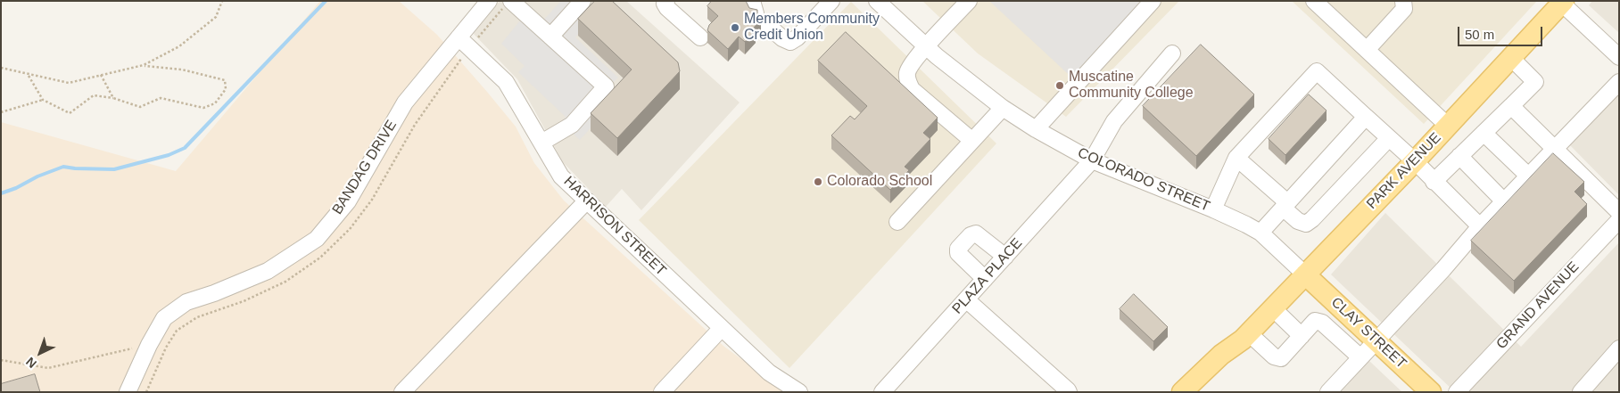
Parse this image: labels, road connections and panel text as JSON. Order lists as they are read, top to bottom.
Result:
{
  "streets": {
    "main road": ["PARK AVENUE", "CLAY STREET"],
    "street": [
      "BANDAG DRIVE",
      "COLORADO STREET",
      "HARRISON STREET",
      "PLAZA PLACE",
      "GRAND AVENUE"
    ]
  },
  "crossings": [
    ["BANDAG DRIVE", "HARRISON STREET"],
    ["PARK AVENUE", "COLORADO STREET"],
    ["PARK AVENUE", "CLAY STREET"],
    ["COLORADO STREET", "PLAZA PLACE"],
    ["COLORADO STREET", "CLAY STREET"]
  ],
  "places": ["Members Community Credit Union", "Muscatine Community College", "Colorado School"],
  "scale_bar": "50 m",
  "north": "bottom left"
}
